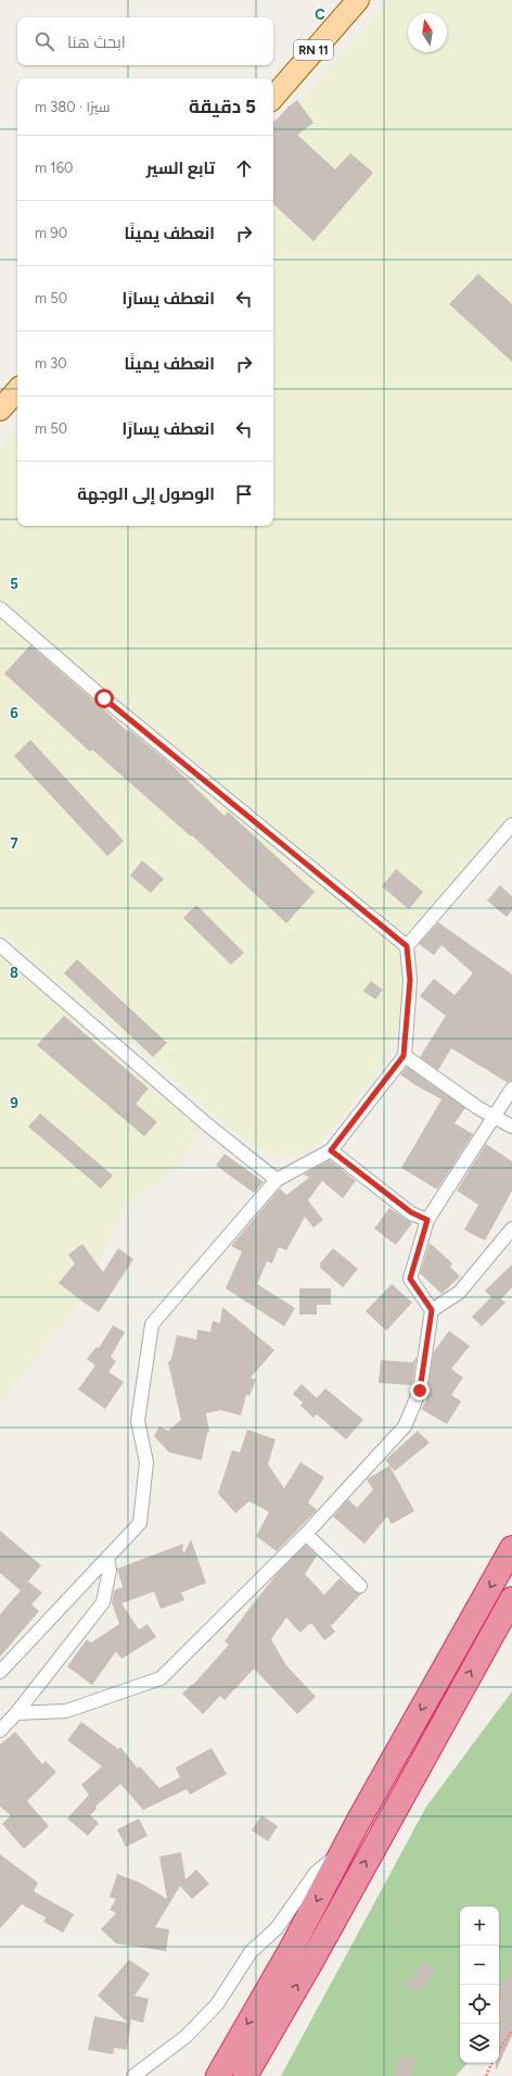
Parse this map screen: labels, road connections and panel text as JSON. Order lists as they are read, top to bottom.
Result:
{
  "streets": {
    "main road": ["RN 11"]
  },
  "north": "top",
  "page": {
    "search": "ابحث هنا",
    "heading": ["5 دقيقة", "سيرًا · 380 m"],
    "list": [
      ["تابع السير", "160 m"],
      ["انعطف يمينًا", "90 m"],
      ["انعطف يسارًا", "50 m"],
      ["انعطف يمينًا", "30 m"],
      ["انعطف يسارًا", "50 m"],
      "الوصول إلى الوجهة"
    ],
    "map_buttons": ["+", "−"]
  },
  "grid": {
    "columns": ["C"],
    "rows": [
      "5",
      "6",
      "7",
      "8",
      "9"
    ]
  }
}
